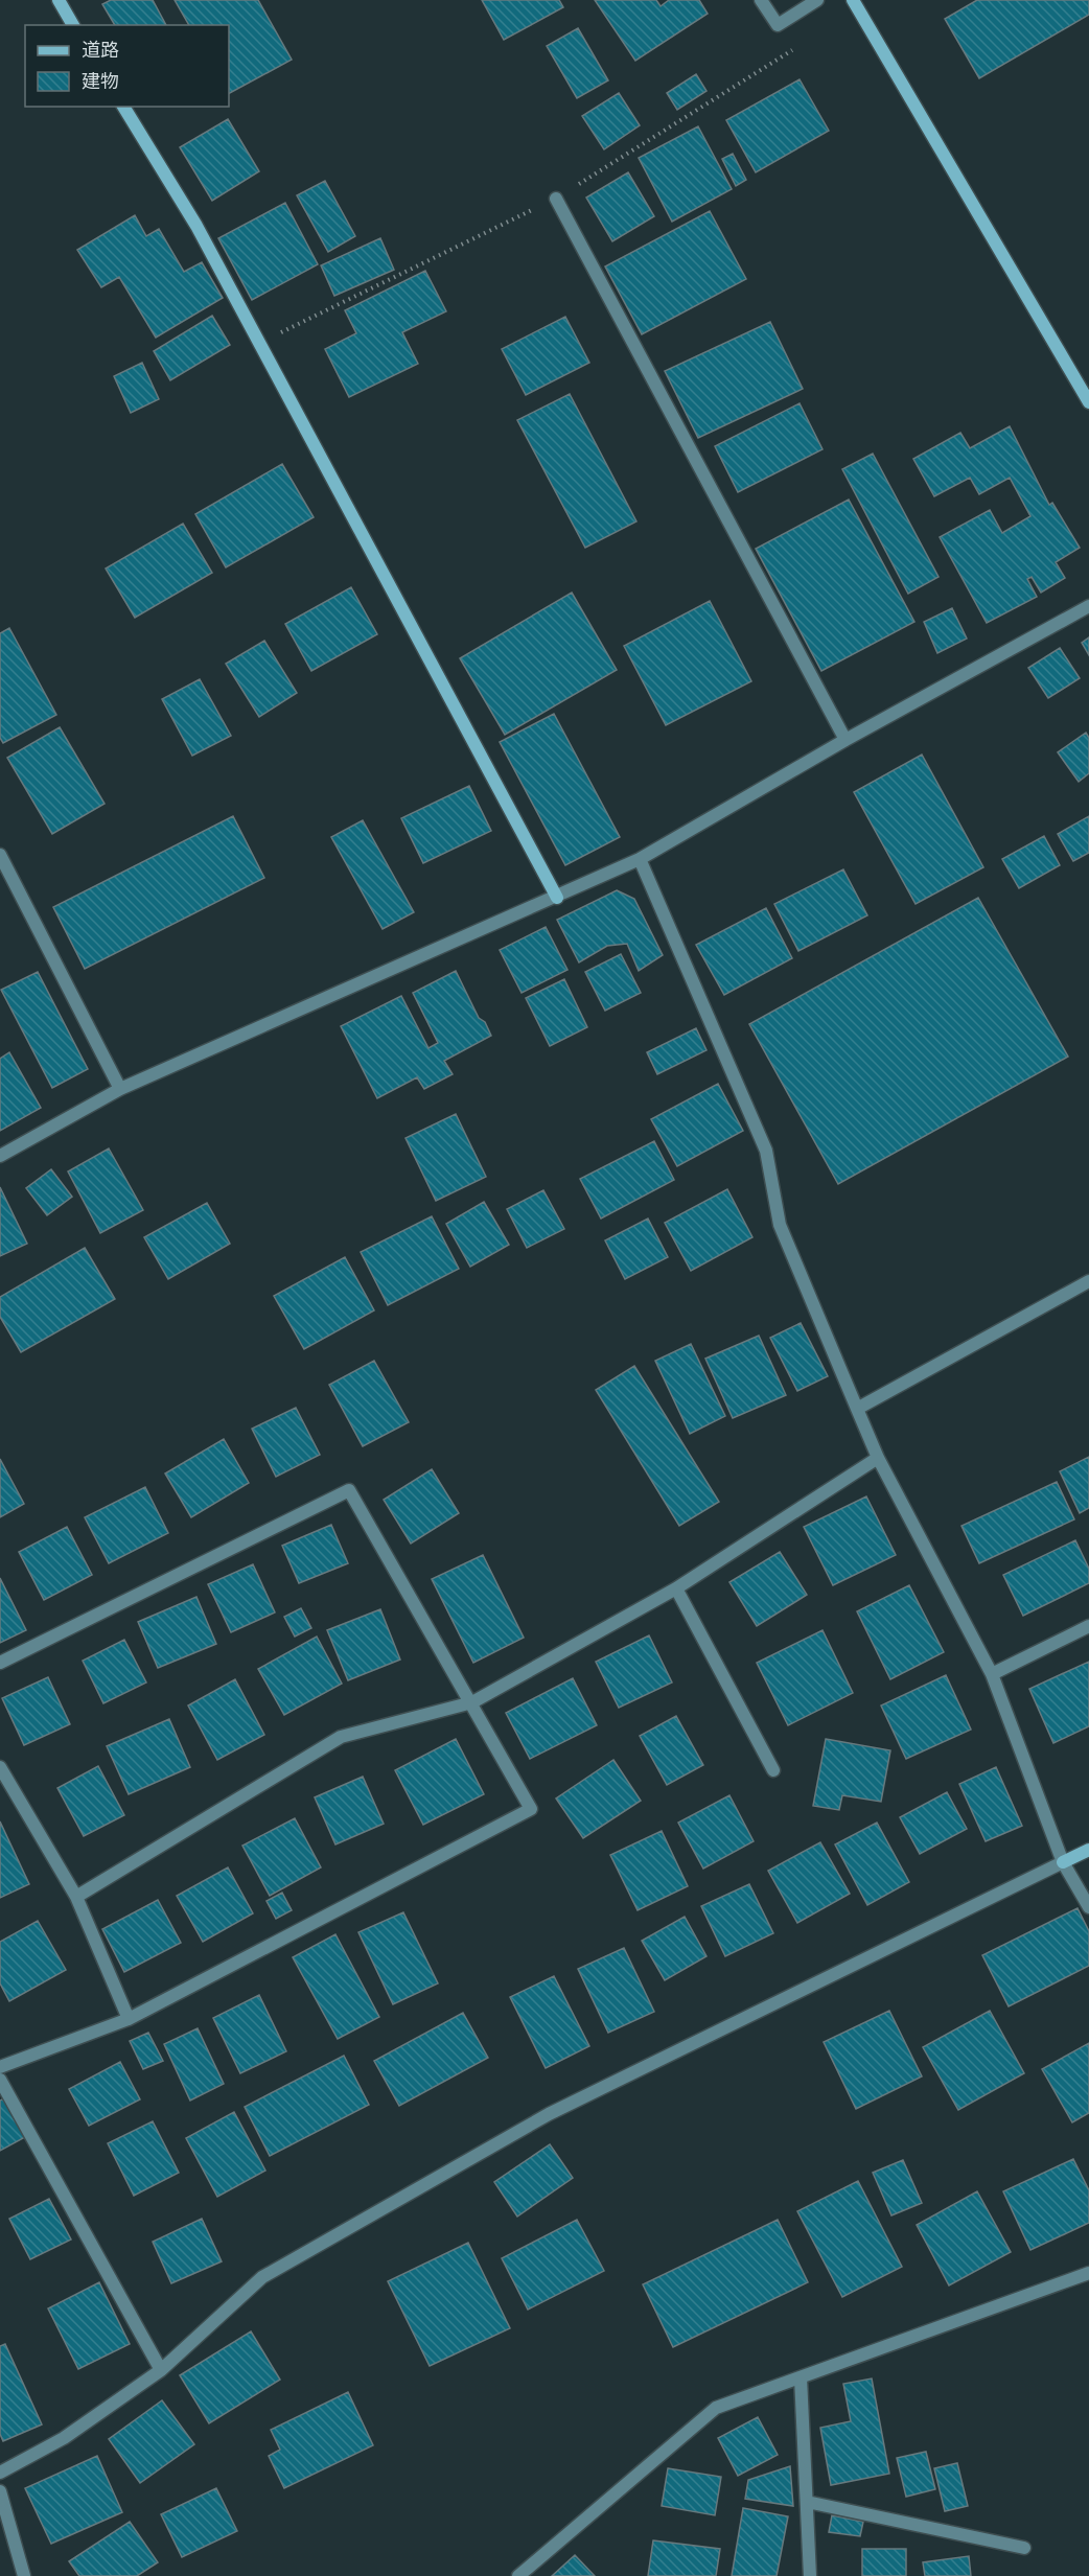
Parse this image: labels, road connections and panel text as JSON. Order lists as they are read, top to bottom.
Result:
{
  "legend": ["道路", "建物"]
}
